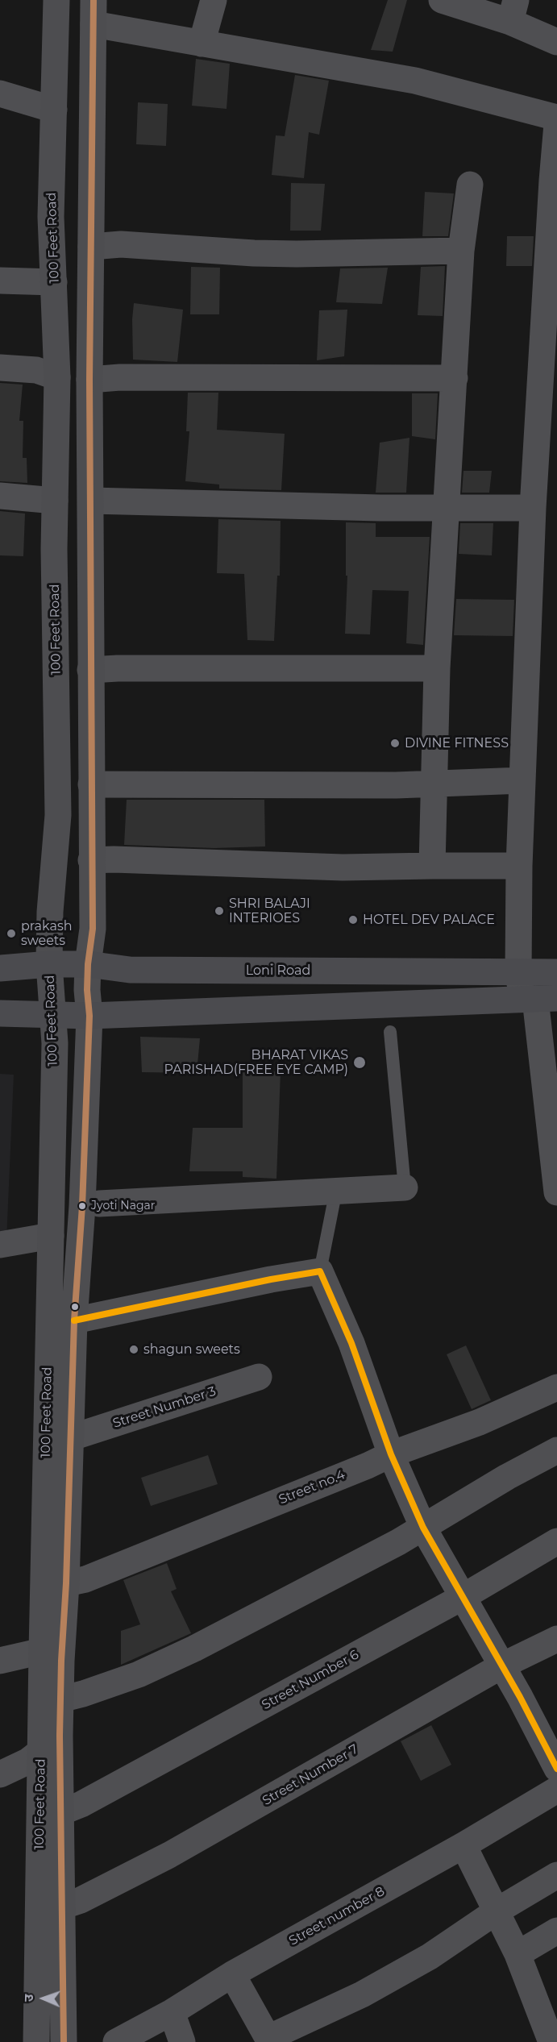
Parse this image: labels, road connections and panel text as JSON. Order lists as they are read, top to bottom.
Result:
{
  "streets": {
    "highway": ["Loni Road"],
    "main road": ["100 Feet Road"],
    "street": [
      "Street Number 3",
      "Street no.4",
      "Street Number 6",
      "Street Number 7",
      "Street number 8"
    ]
  },
  "crossings": [
    ["100 Feet Road", "Loni Road"],
    ["100 Feet Road", "Street Number 3"],
    ["100 Feet Road", "Street no.4"],
    ["100 Feet Road", "Street Number 6"],
    ["100 Feet Road", "Street Number 7"]
  ],
  "places": [
    "DIVINE FITNESS",
    "SHRI BALAJI INTERIOES",
    "HOTEL DEV PALACE",
    "prakash sweets",
    "BHARAT VIKAS PARISHAD(FREE EYE CAMP)",
    "Jyoti Nagar",
    "shagun sweets"
  ],
  "north": "left"
}
